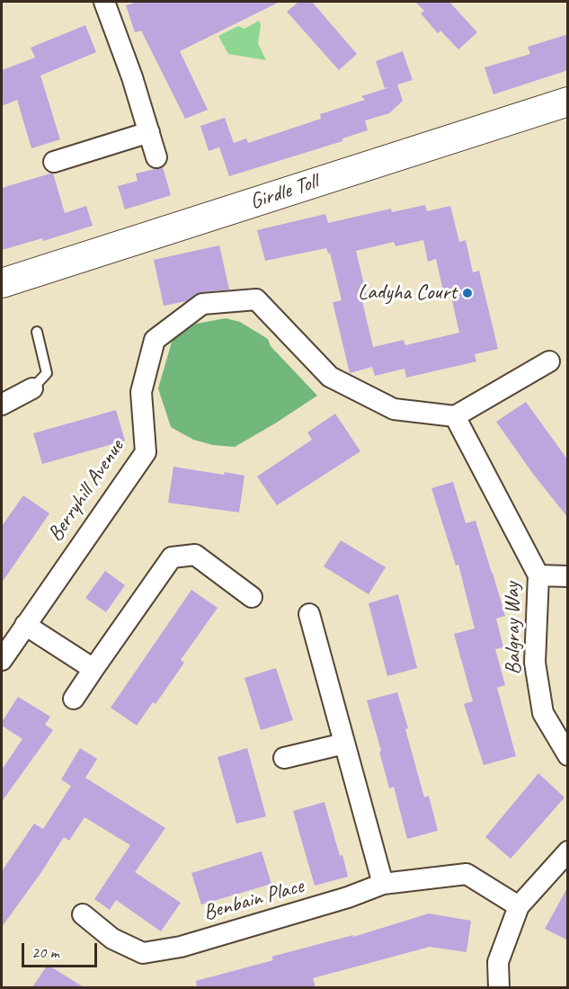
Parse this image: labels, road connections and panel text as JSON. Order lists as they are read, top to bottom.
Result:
{
  "streets": {
    "street": [
      "Girdle Toll",
      "Berryhill Avenue",
      "Balgray Way",
      "Benbain Place"
    ]
  },
  "crossings": [
    ["Berryhill Avenue", "Balgray Way"]
  ],
  "places": ["Ladyha Court"],
  "scale_bar": "20 m"
}
